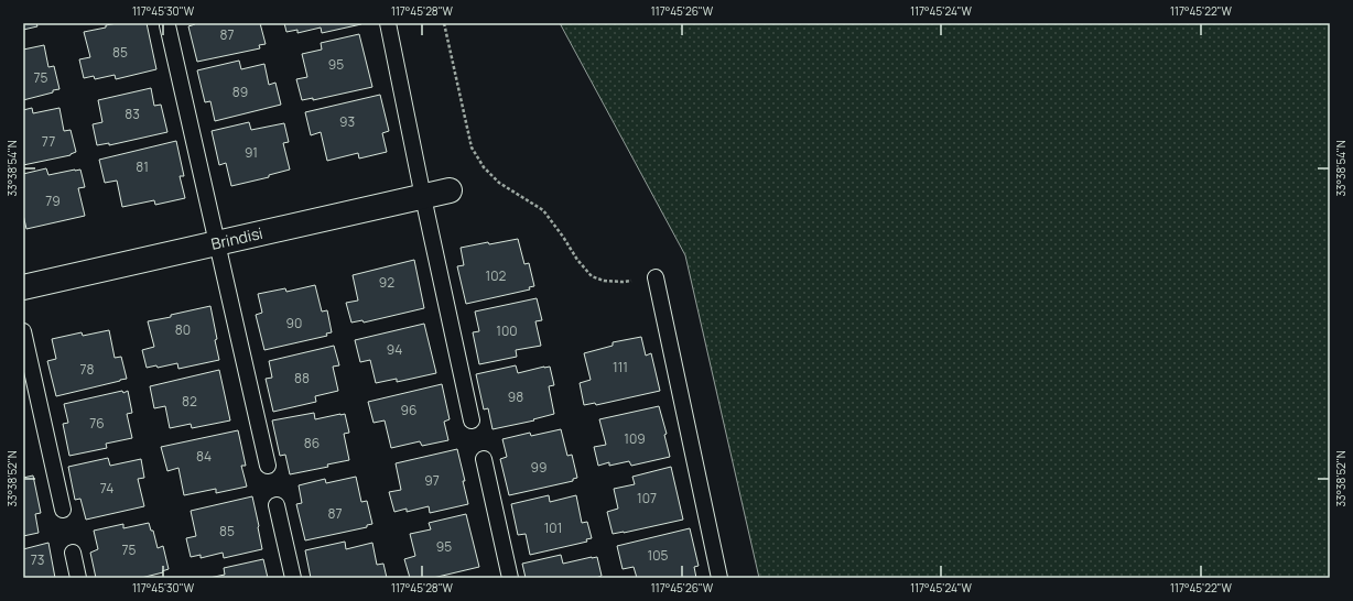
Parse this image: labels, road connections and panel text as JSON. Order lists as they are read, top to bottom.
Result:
{
  "streets": {
    "street": ["Brindisi"]
  },
  "house_numbers": [
    "87",
    "85",
    "95",
    "75",
    "89",
    "83",
    "93",
    "77",
    "91",
    "81",
    "79",
    "102",
    "92",
    "90",
    "80",
    "100",
    "94",
    "111",
    "78",
    "88",
    "98",
    "82",
    "96",
    "76",
    "109",
    "86",
    "84",
    "99",
    "97",
    "74",
    "107",
    "87",
    "101",
    "85",
    "95",
    "75",
    "105",
    "73"
  ],
  "coordinates": [
    "117°45'30\"W",
    "117°45'28\"W",
    "117°45'26\"W",
    "117°45'24\"W",
    "117°45'22\"W",
    "33°38'54\"N",
    "33°38'52\"N"
  ]
}
